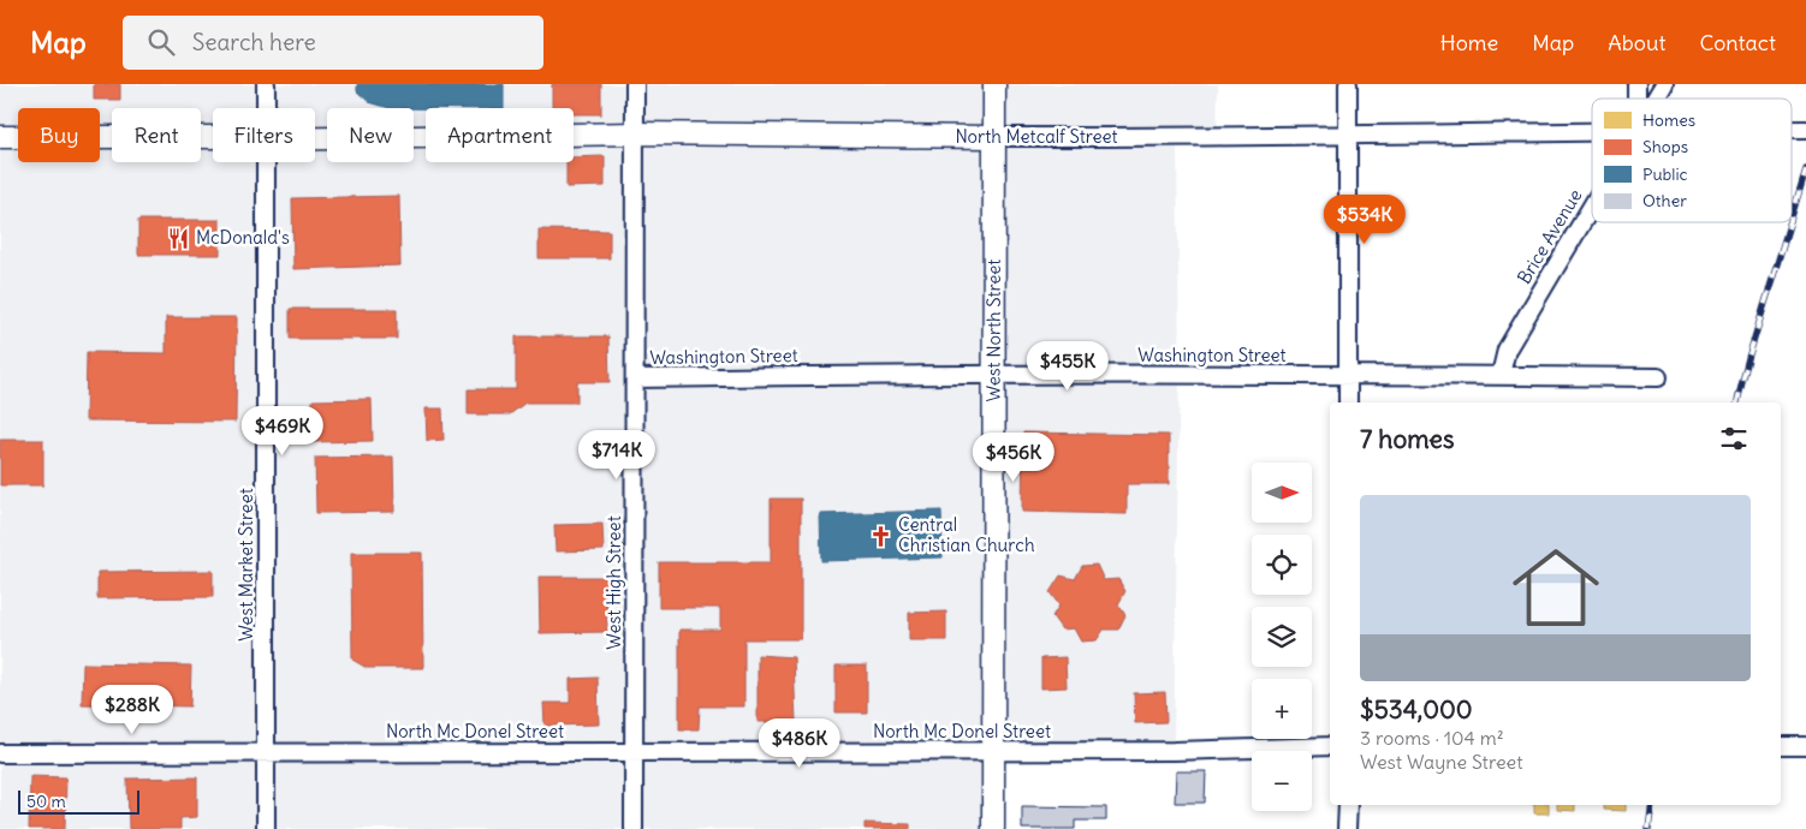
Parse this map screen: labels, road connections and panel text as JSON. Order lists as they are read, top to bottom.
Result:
{
  "streets": {
    "main road": ["North Metcalf Street", "West North Street"],
    "street": [
      "Brice Avenue",
      "Washington Street",
      "West Market Street",
      "West High Street",
      "North Mc Donel Street"
    ]
  },
  "crossings": [
    ["North Metcalf Street", "West North Street"],
    ["North Metcalf Street", "West High Street"],
    ["Brice Avenue", "Washington Street"],
    ["West North Street", "Washington Street"],
    ["West North Street", "North Mc Donel Street"],
    ["Washington Street", "West High Street"],
    ["West Market Street", "North Mc Donel Street"],
    ["West High Street", "North Mc Donel Street"]
  ],
  "places": {
    "restaurant": ["McDonald's"],
    "church": ["Central Christian Church"]
  },
  "legend": [
    "Homes",
    "Shops",
    "Public",
    "Other"
  ],
  "scale_bar": "50 m",
  "north": "right",
  "page": {
    "header": "Map",
    "search": "Search here",
    "nav": [
      "Home",
      "Map",
      "About",
      "Contact"
    ],
    "chip": [
      "Buy",
      "Rent",
      "Filters",
      "New",
      "Apartment"
    ],
    "price": [
      "$534K",
      "$455K",
      "$469K",
      "$714K",
      "$456K",
      "$288K",
      "$486K"
    ],
    "heading": "7 homes",
    "map_buttons": ["+", "−"],
    "list": [
      {
        "name": "$534,000",
        "note": "3 rooms · 104 m² · West Wayne Street"
      }
    ],
    "scale": "50 m"
  }
}
